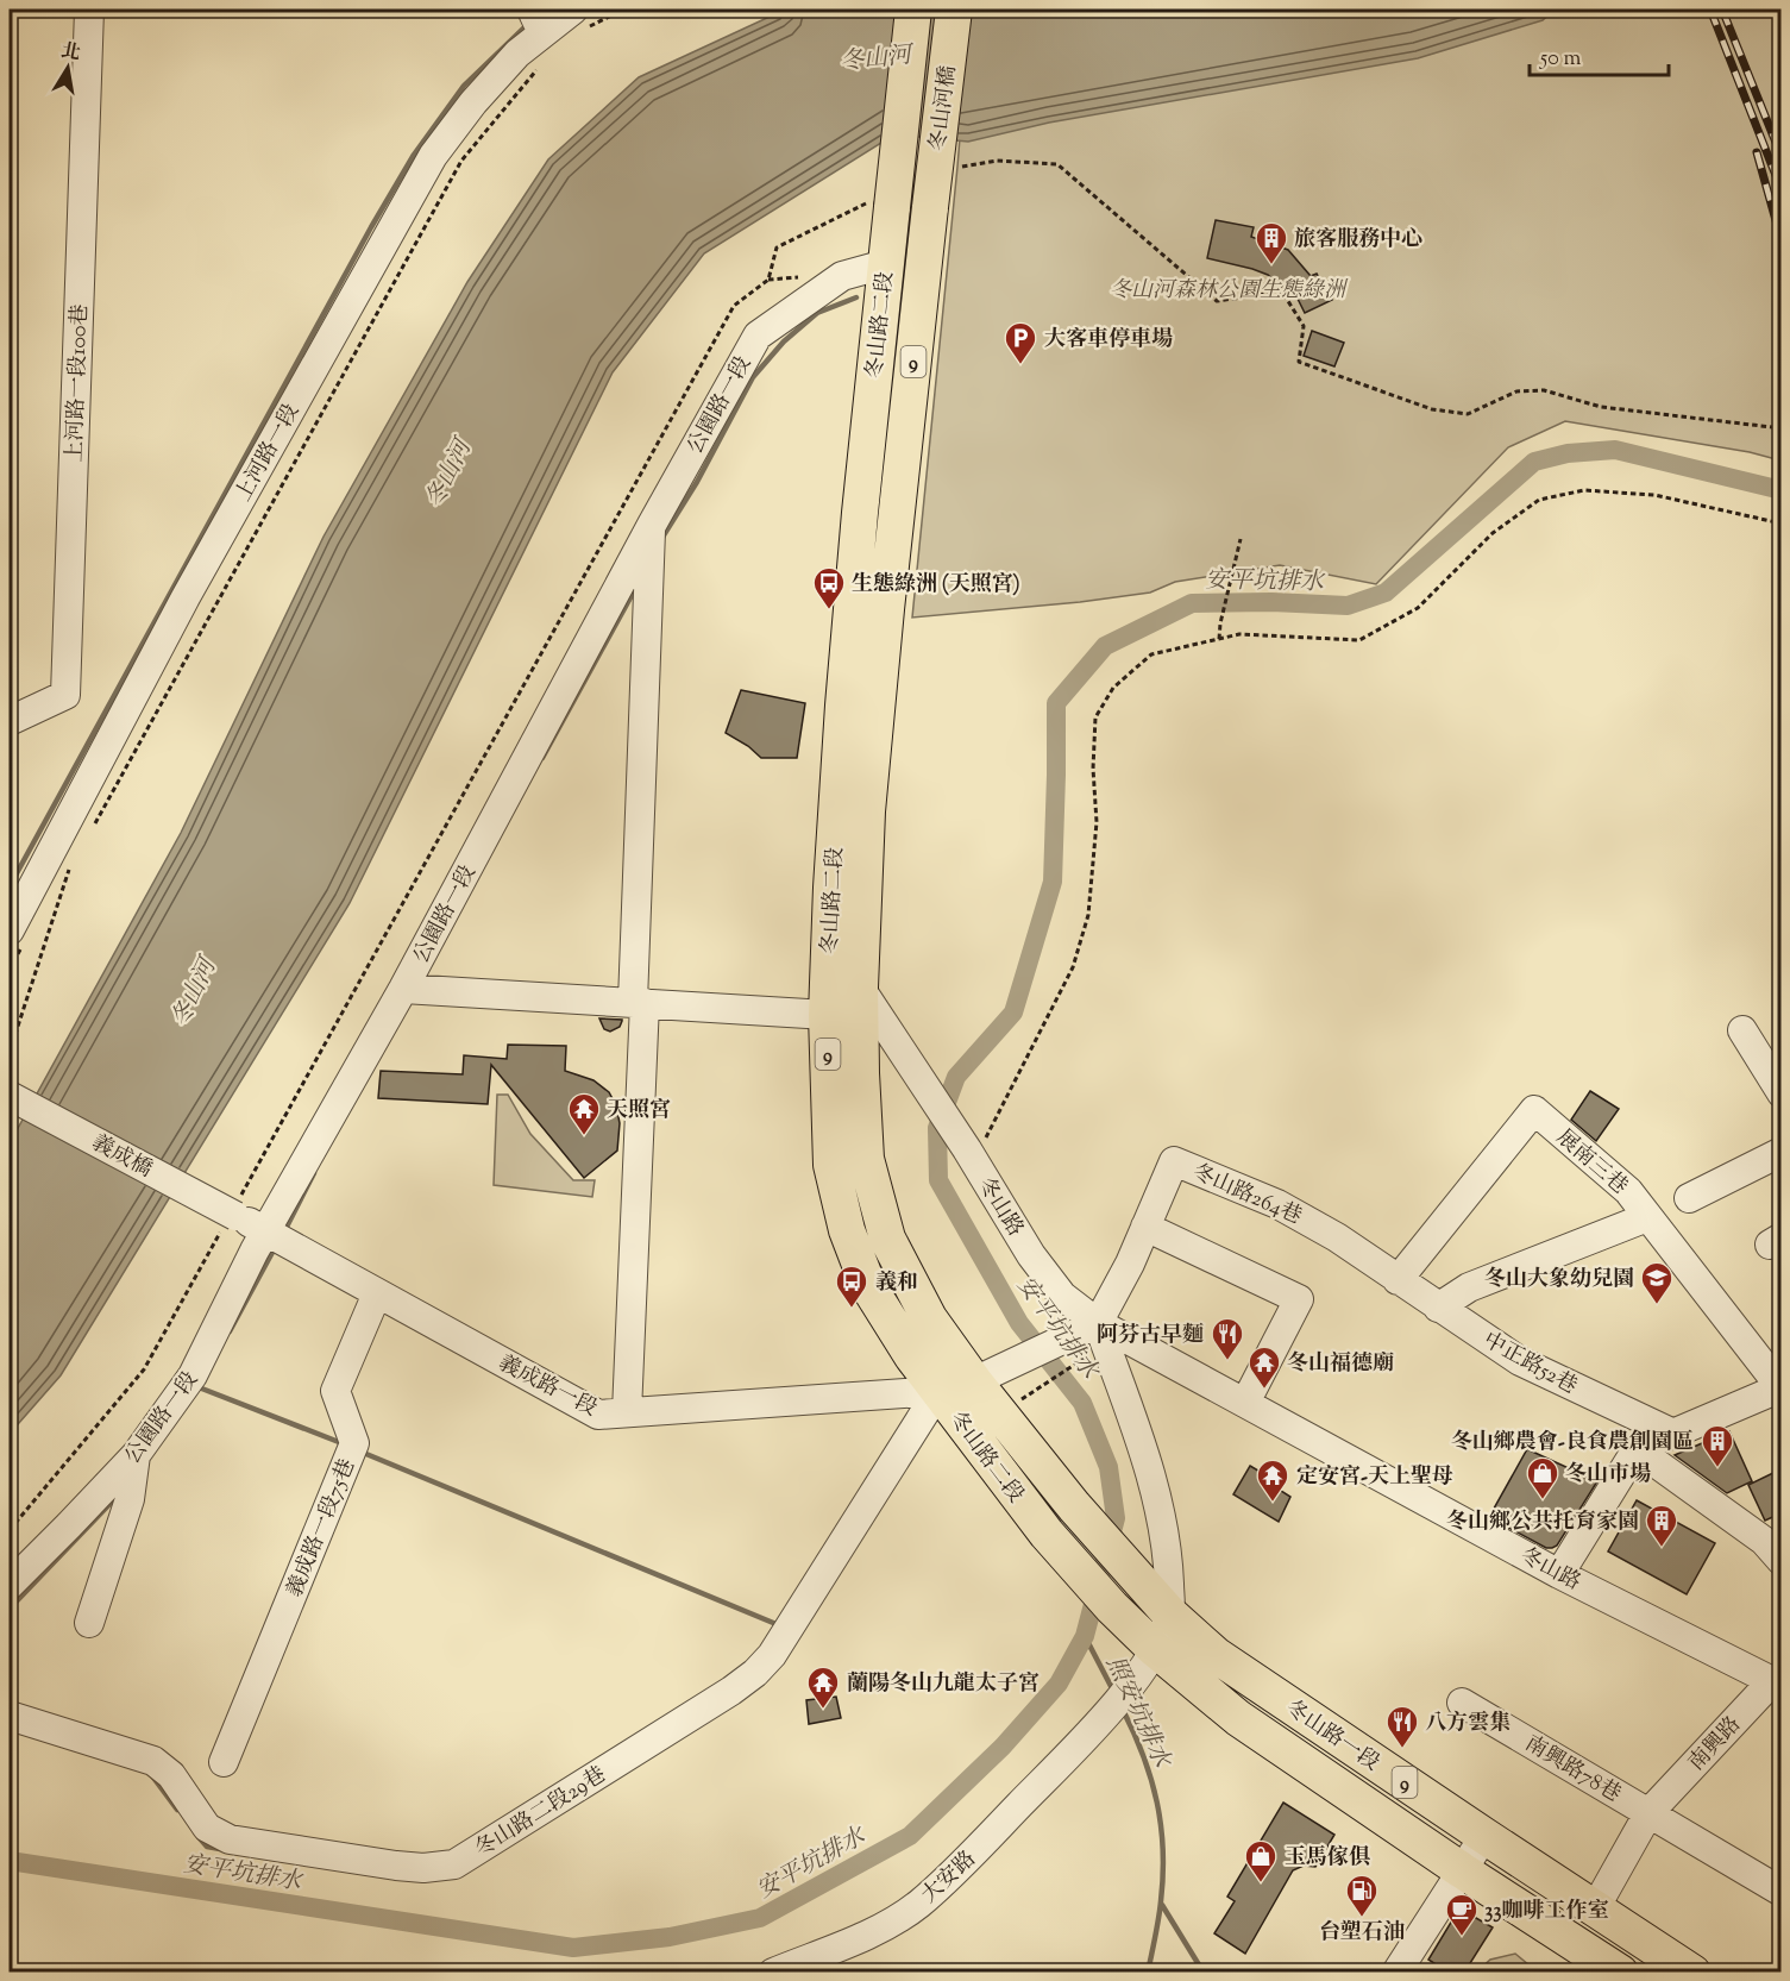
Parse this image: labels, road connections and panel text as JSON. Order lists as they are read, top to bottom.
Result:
{
  "streets": {
    "main road": [
      "冬山河橋",
      "冬山路二段",
      "9",
      "冬山路一段"
    ],
    "street": [
      "上河路一段100巷",
      "公園路一段",
      "上河路一段",
      "義成橋",
      "展南三巷",
      "冬山路264巷",
      "冬山路",
      "中正路52巷",
      "義成路一段",
      "義成路一段75巷",
      "南興路",
      "南興路78巷",
      "冬山路二段29巷",
      "大安路"
    ]
  },
  "crossings": [
    ["冬山河橋", "冬山路二段"],
    ["冬山路二段", "公園路一段"],
    ["冬山路二段", "冬山路"],
    ["冬山路二段", "義成路一段"],
    ["冬山路二段", "冬山路一段"],
    ["冬山路二段", "冬山路二段29巷"],
    ["公園路一段", "義成路一段"],
    ["義成橋", "義成路一段"],
    ["展南三巷", "冬山路264巷"],
    ["展南三巷", "中正路52巷"],
    ["冬山路264巷", "冬山路"],
    ["冬山路264巷", "中正路52巷"],
    ["冬山路", "南興路"],
    ["義成路一段", "義成路一段75巷"],
    ["義成路一段", "冬山路二段29巷"],
    ["冬山路一段", "南興路"],
    ["冬山路一段", "大安路"],
    ["南興路", "南興路78巷"]
  ],
  "water": ["冬山河", "安平坑排水", "照安坑排水"],
  "parks": ["冬山河森林公園生態綠洲"],
  "places": {
    "building": ["旅客服務中心", "冬山鄉農會-良食農創園區", "冬山鄉公共托育家園"],
    "parking": ["大客車停車場"],
    "bus stop": ["生態綠洲 (天照宮)", "義和"],
    "temple": [
      "天照宮",
      "冬山福德廟",
      "定安宮-天上聖母",
      "蘭陽冬山九龍太子宮"
    ],
    "school or university": ["冬山大象幼兒園"],
    "restaurant": ["阿芬古早麵", "八方雲集"],
    "shop": ["冬山市場", "玉馬傢俱"],
    "fuel station": ["台塑石油"],
    "cafe": ["33咖啡工作室"]
  },
  "scale_bar": "50 m",
  "north": "top"
}
